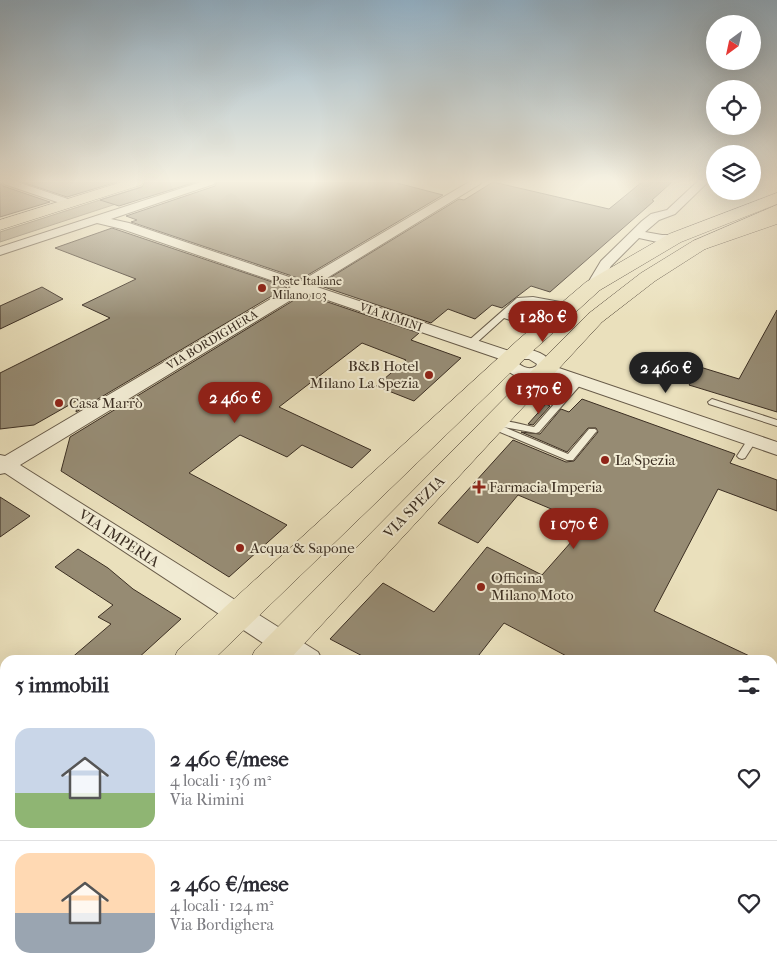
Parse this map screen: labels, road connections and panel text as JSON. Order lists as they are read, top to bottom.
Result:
{
  "streets": {
    "main road": ["VIA SPEZIA"],
    "street": ["VIA RIMINI", "VIA BORDIGHERA", "VIA IMPERIA"]
  },
  "crossings": [
    ["VIA RIMINI", "VIA BORDIGHERA"],
    ["VIA BORDIGHERA", "VIA IMPERIA"],
    ["VIA SPEZIA", "VIA IMPERIA"]
  ],
  "places": {
    "other": [
      "Poste Italiane Milano 103",
      "B&B Hotel Milano La Spezia",
      "Casa Marrò",
      "La Spezia",
      "Acqua & Sapone",
      "Officina Milano Moto"
    ],
    "health": ["Farmacia Imperia"]
  },
  "north": "bottom left",
  "page": {
    "price": [
      "1 280 €",
      "2 460 €",
      "1 370 €",
      "2 460 €",
      "1 070 €"
    ],
    "heading": "5 immobili",
    "list": [
      {
        "name": "2 460 €/mese",
        "note": "4 locali · 136 m² · Via Rimini"
      },
      {
        "name": "2 460 €/mese",
        "note": "4 locali · 124 m² · Via Bordighera"
      }
    ]
  }
}
